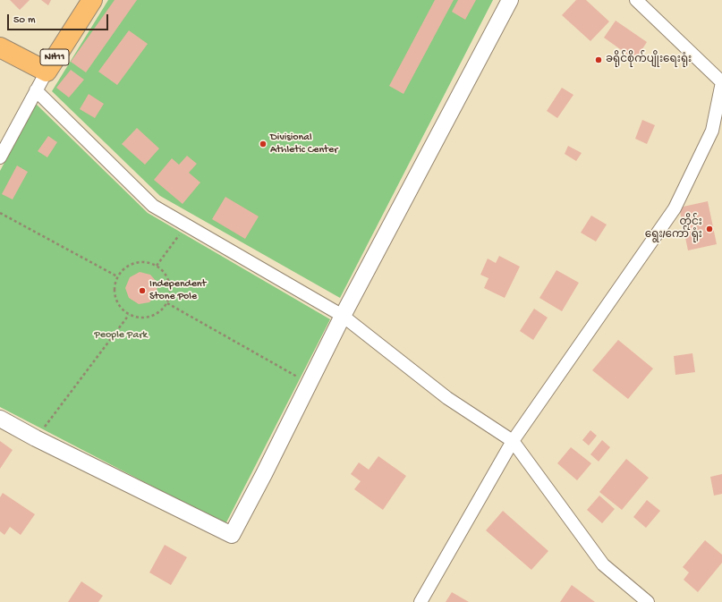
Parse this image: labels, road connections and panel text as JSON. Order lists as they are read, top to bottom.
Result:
{
  "streets": {
    "highway": ["NH11"]
  },
  "parks": ["People Park"],
  "places": [
    "ခရိုင်စိုက်ပျိုးရေးရုံး",
    "Divisional Athletic Center",
    "တိုင်း ရွေး/ကော် ရုံး",
    "Independent Stone Pole"
  ],
  "scale_bar": "50 m"
}
